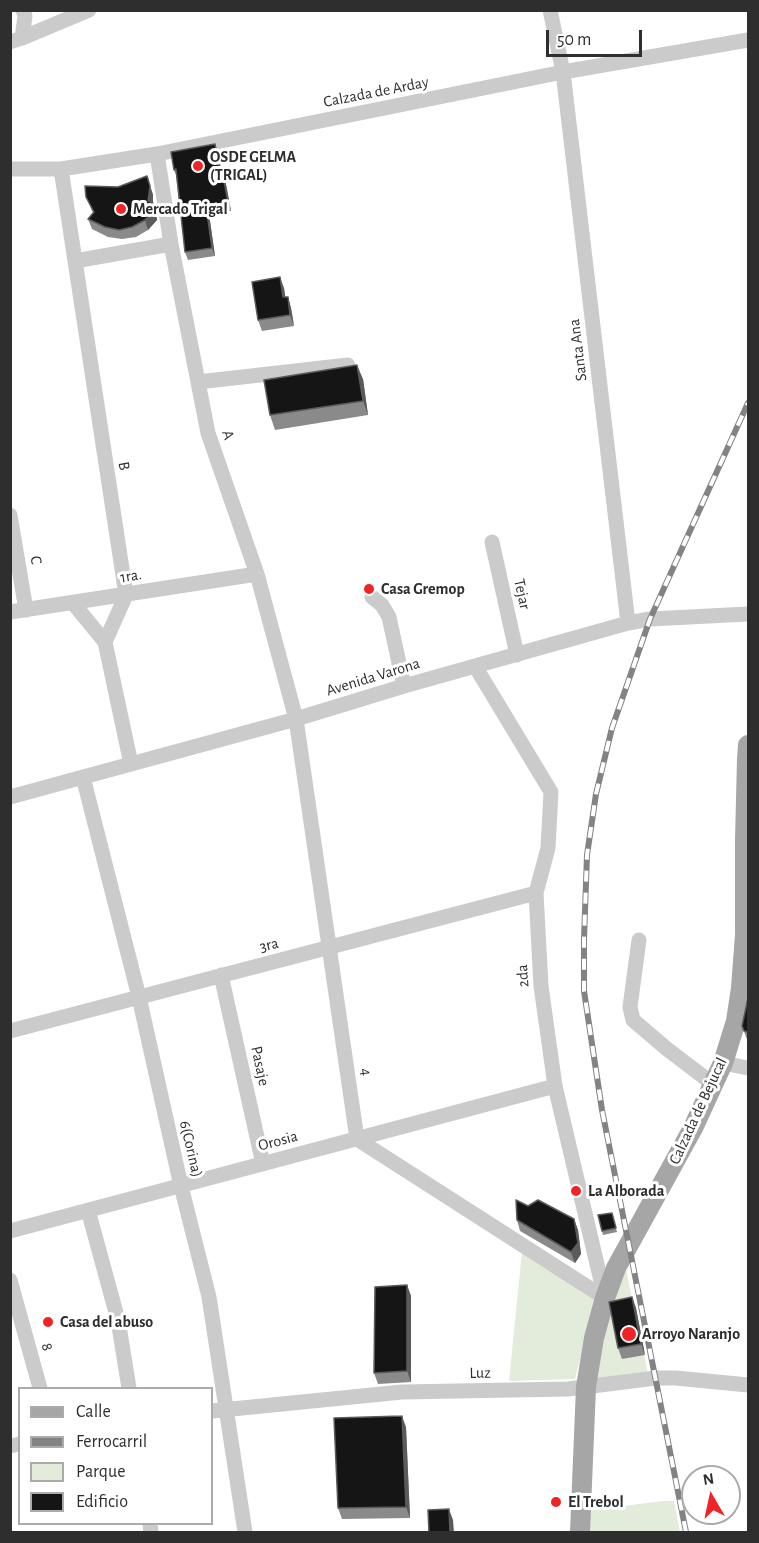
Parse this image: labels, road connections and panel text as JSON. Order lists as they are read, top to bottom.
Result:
{
  "streets": {
    "main road": ["Calzada de Bejucal"],
    "street": [
      "Calzada de Arday",
      "Santa Ana",
      "A",
      "B",
      "C",
      "1ra.",
      "Tejar",
      "Avenida Varona",
      "3ra",
      "2da",
      "Pasaje",
      "4",
      "Orosia",
      "6(Corina)",
      "8",
      "Luz"
    ]
  },
  "crossings": [
    ["Calzada de Arday", "Santa Ana"],
    ["Calzada de Arday", "A"],
    ["Calzada de Arday", "B"],
    ["Santa Ana", "Avenida Varona"],
    ["A", "1ra."],
    ["A", "Avenida Varona"],
    ["A", "4"],
    ["B", "1ra."],
    ["C", "1ra."],
    ["Tejar", "Avenida Varona"],
    ["Avenida Varona", "2da"],
    ["Avenida Varona", "4"],
    ["Avenida Varona", "6(Corina)"],
    ["3ra", "2da"],
    ["3ra", "Pasaje"],
    ["3ra", "4"],
    ["3ra", "6(Corina)"],
    ["2da", "Calzada de Bejucal"],
    ["2da", "Orosia"],
    ["Pasaje", "Orosia"],
    ["4", "Orosia"],
    ["Calzada de Bejucal", "Luz"],
    ["Orosia", "6(Corina)"],
    ["6(Corina)", "Luz"]
  ],
  "places": [
    "OSDE GELMA (TRIGAL)",
    "Mercado Trigal",
    "Casa Gremop",
    "La Alborada",
    "Casa del abuso",
    "Arroyo Naranjo",
    "El Trebol"
  ],
  "legend": [
    "Calle",
    "Ferrocarril",
    "Parque",
    "Edificio"
  ],
  "scale_bar": "50 m",
  "north": "top"
}
